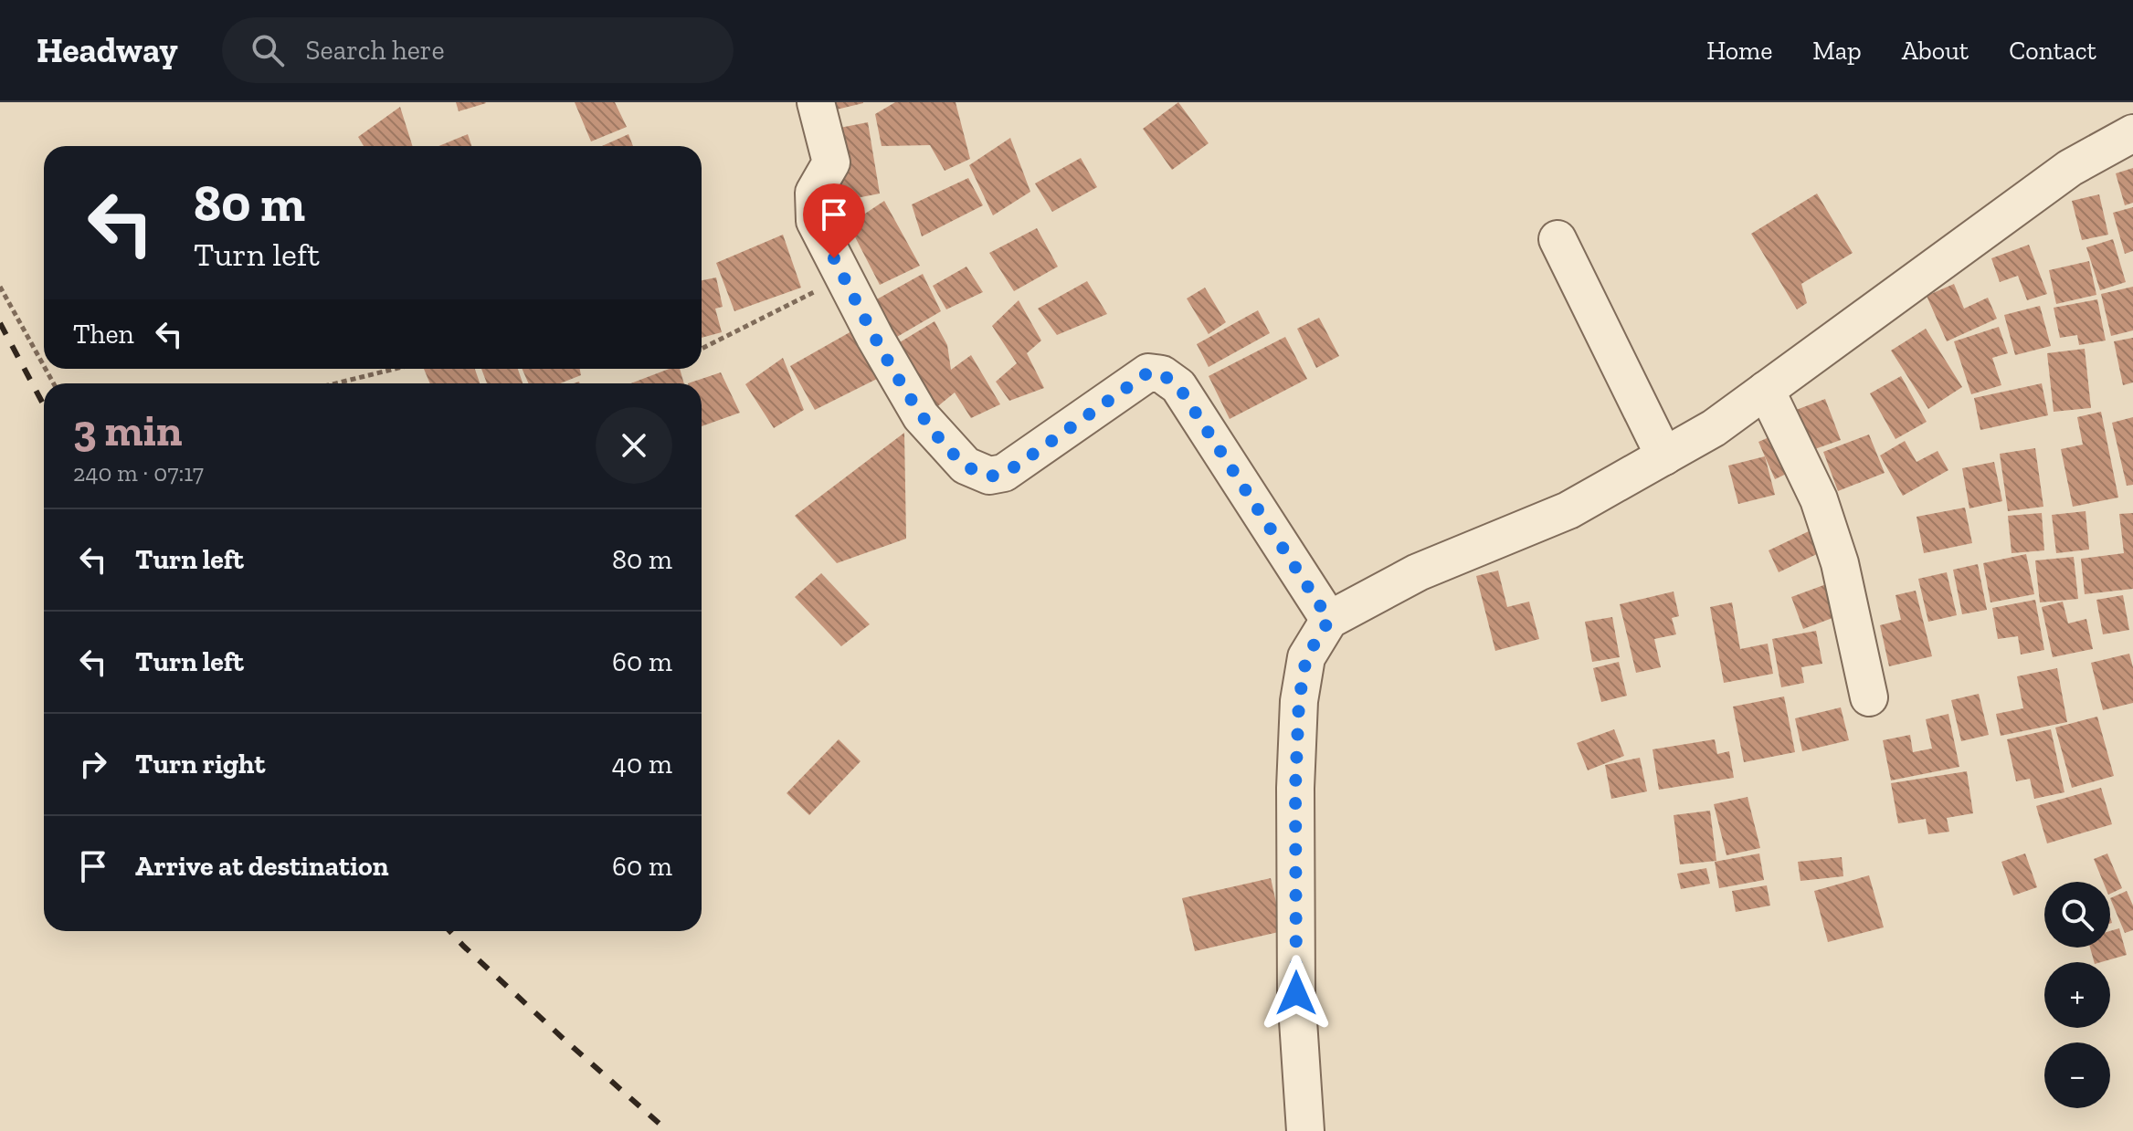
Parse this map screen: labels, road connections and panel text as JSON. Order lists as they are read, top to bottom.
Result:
{
  "page": {
    "header": "Headway",
    "search": "Search here",
    "nav": [
      "Home",
      "Map",
      "About",
      "Contact"
    ],
    "turn": ["80 m", "Turn left"],
    "then": "Then",
    "heading": ["3 min", "240 m · 07:17"],
    "list": [
      {
        "name": "Turn left",
        "value": "80 m"
      },
      {
        "name": "Turn left",
        "value": "60 m"
      },
      {
        "name": "Turn right",
        "value": "40 m"
      },
      {
        "name": "Arrive at destination",
        "value": "60 m"
      }
    ],
    "map_buttons": ["+", "−"]
  }
}
